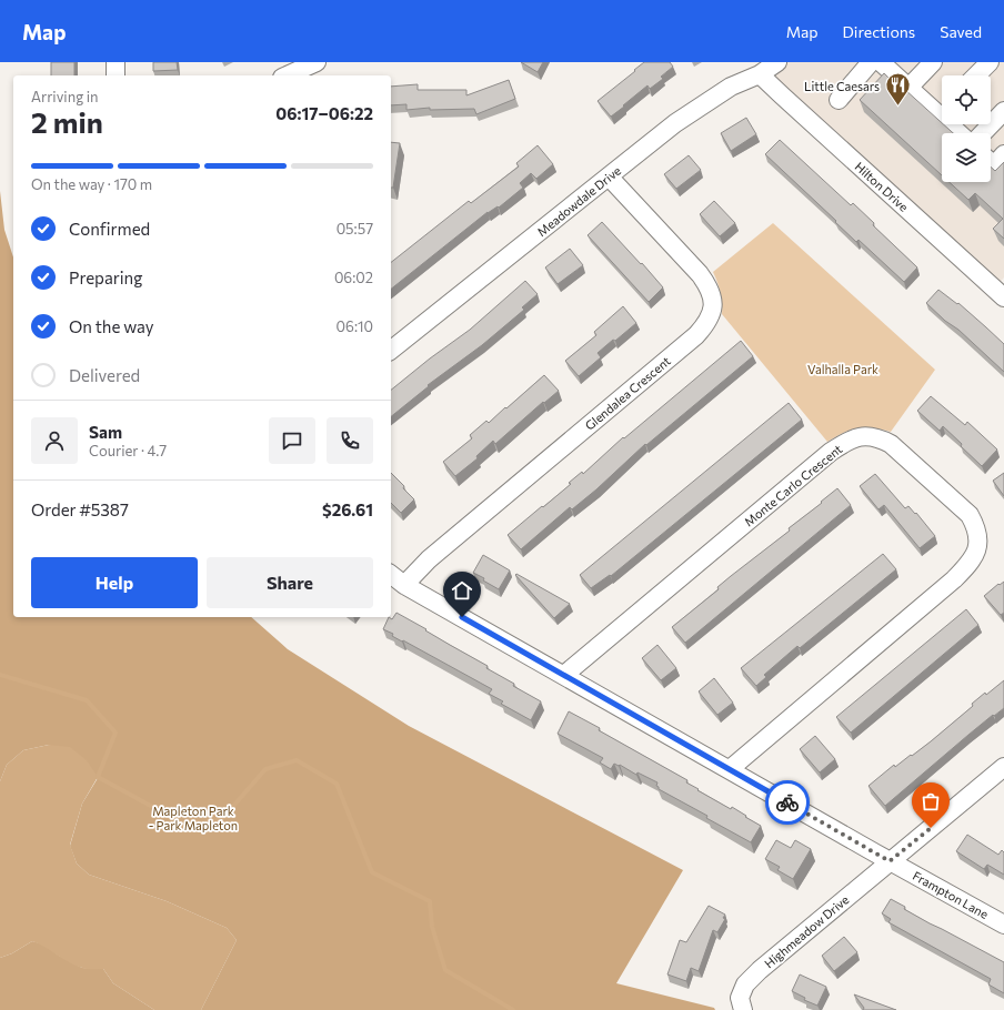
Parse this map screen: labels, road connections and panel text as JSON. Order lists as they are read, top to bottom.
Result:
{
  "streets": {
    "street": [
      "Hilton Drive",
      "Meadowdale Drive",
      "Glendalea Crescent",
      "Monte Carlo Crescent",
      "Frampton Lane",
      "Highmeadow Drive"
    ]
  },
  "crossings": [
    ["Hilton Drive", "Meadowdale Drive"],
    ["Meadowdale Drive", "Glendalea Crescent"],
    ["Glendalea Crescent", "Frampton Lane"],
    ["Monte Carlo Crescent", "Frampton Lane"],
    ["Frampton Lane", "Highmeadow Drive"]
  ],
  "parks": ["Valhalla Park", "Mapleton Park - Park Mapleton"],
  "places": {
    "restaurant": ["Little Caesars"]
  },
  "page": {
    "header": "Map",
    "nav": ["Map", "Directions", "Saved"],
    "heading": ["2 min", "Arriving in", "06:17–06:22"],
    "panel": [
      "Sam",
      "Courier · 4.7",
      "Order #5387",
      "$26.61"
    ],
    "bar": "On the way · 170 m",
    "list": [
      ["Confirmed", "05:57"],
      ["Preparing", "06:02"],
      ["On the way", "06:10"],
      "Delivered"
    ],
    "buttons": ["Help", "Share"]
  }
}
